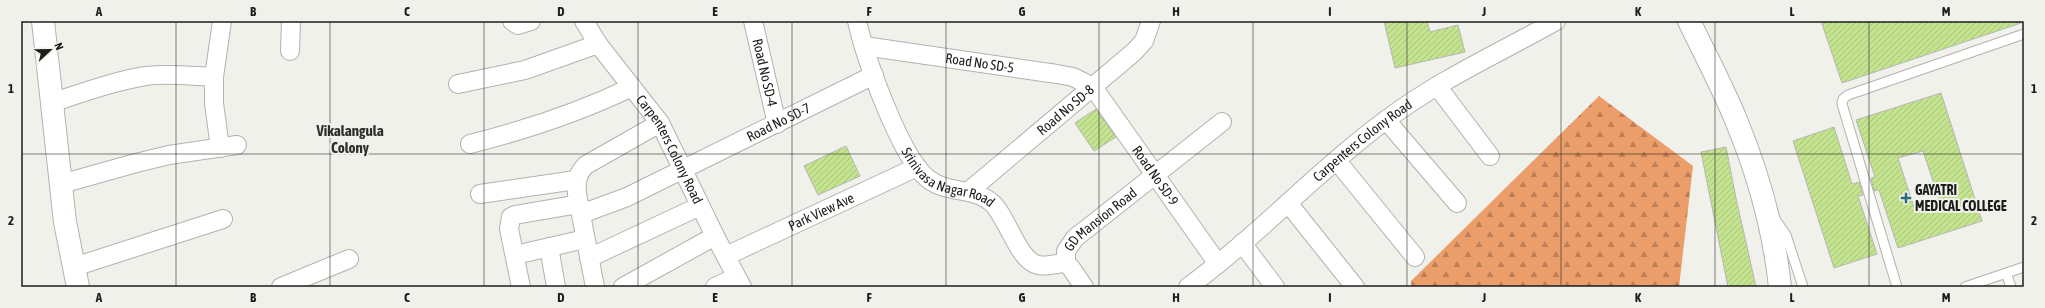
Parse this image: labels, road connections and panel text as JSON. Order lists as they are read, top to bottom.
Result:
{
  "streets": {
    "street": [
      "Road No SD-5",
      "Road No SD-4",
      "Road No SD-8",
      "Road No SD-7",
      "Carpenters Colony Road",
      "Srinivasa Nagar Road",
      "Road No SD-9",
      "Park View Ave",
      "GD Mansion Road"
    ]
  },
  "crossings": [
    ["Road No SD-5", "Road No SD-8"],
    ["Road No SD-5", "Srinivasa Nagar Road"],
    ["Road No SD-5", "Road No SD-9"],
    ["Road No SD-4", "Road No SD-7"],
    ["Road No SD-8", "Srinivasa Nagar Road"],
    ["Road No SD-8", "Road No SD-9"],
    ["Road No SD-7", "Carpenters Colony Road"],
    ["Road No SD-7", "Srinivasa Nagar Road"],
    ["Carpenters Colony Road", "Road No SD-9"],
    ["Carpenters Colony Road", "Park View Ave"],
    ["Srinivasa Nagar Road", "Park View Ave"],
    ["Srinivasa Nagar Road", "GD Mansion Road"],
    ["Road No SD-9", "GD Mansion Road"]
  ],
  "districts": ["Vikalangula Colony"],
  "places": {
    "health": ["GAYATRI MEDICAL COLLEGE"]
  },
  "north": "right",
  "grid": {
    "columns": [
      "A",
      "B",
      "C",
      "D",
      "E",
      "F",
      "G",
      "H",
      "I",
      "J",
      "K",
      "L",
      "M"
    ],
    "rows": ["1", "2"]
  }
}
